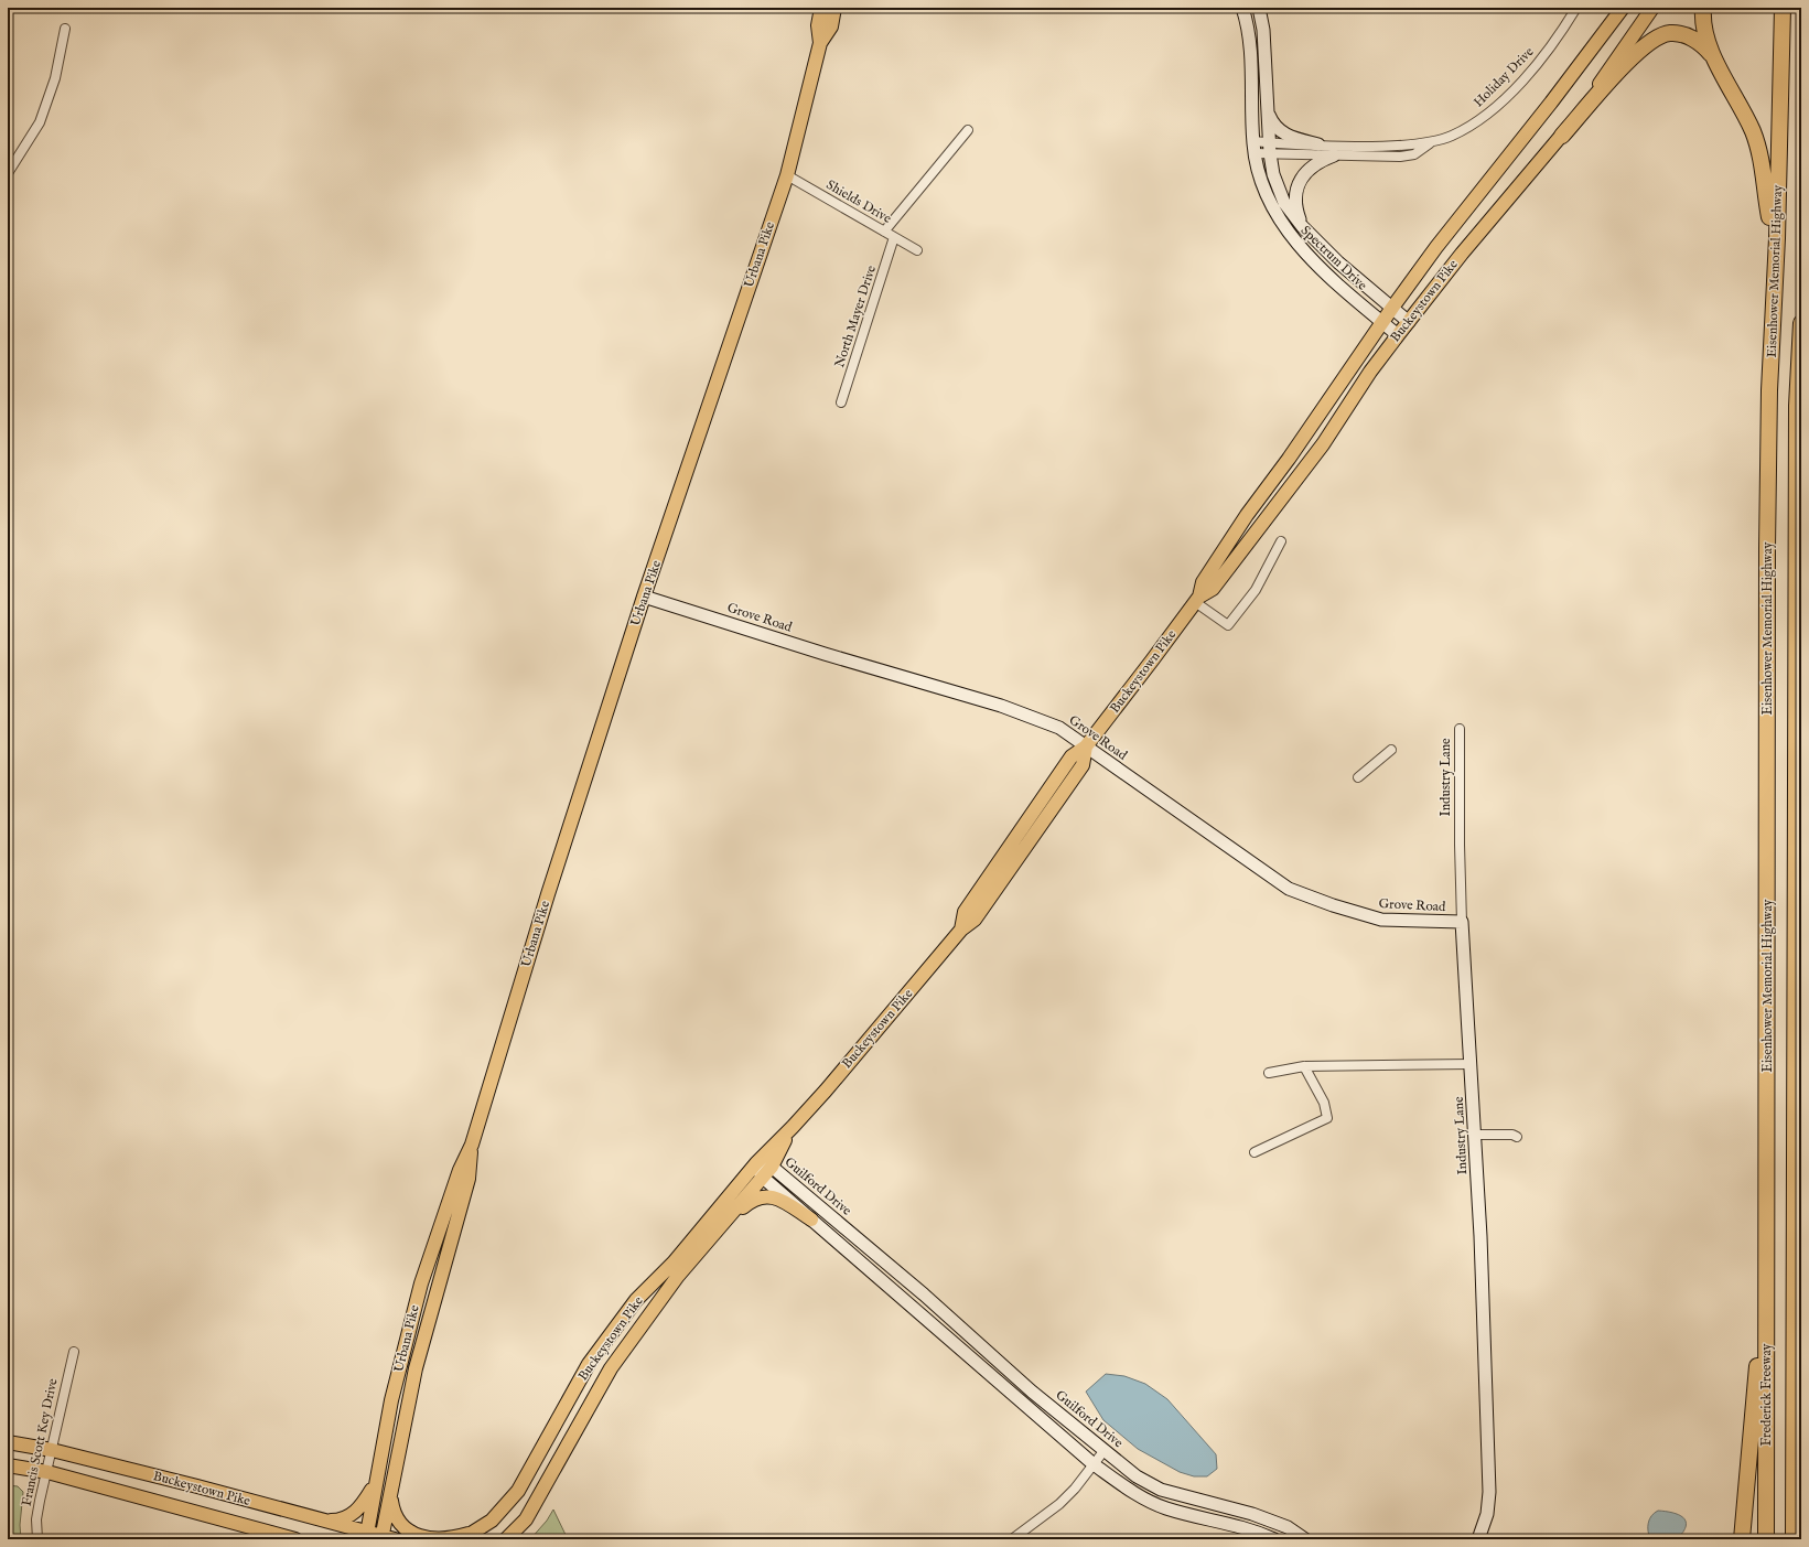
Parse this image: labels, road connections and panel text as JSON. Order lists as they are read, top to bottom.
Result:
{
  "streets": {
    "highway": ["Eisenhower Memorial Highway", "Frederick Freeway"],
    "main road": [
      "Urbana Pike",
      "Spectrum Drive",
      "Buckeystown Pike",
      "Grove Road",
      "Industry Lane",
      "Guilford Drive"
    ],
    "street": [
      "Holiday Drive",
      "Shields Drive",
      "North Mayer Drive",
      "Francis Scott Key Drive"
    ]
  },
  "crossings": [
    ["Holiday Drive", "Spectrum Drive"],
    ["Shields Drive", "Urbana Pike"],
    ["Shields Drive", "North Mayer Drive"],
    ["Urbana Pike", "Buckeystown Pike"],
    ["Urbana Pike", "Grove Road"],
    ["Spectrum Drive", "Buckeystown Pike"],
    ["Eisenhower Memorial Highway", "Frederick Freeway"],
    ["Buckeystown Pike", "Grove Road"],
    ["Buckeystown Pike", "Guilford Drive"],
    ["Buckeystown Pike", "Francis Scott Key Drive"],
    ["Grove Road", "Industry Lane"]
  ]
}
